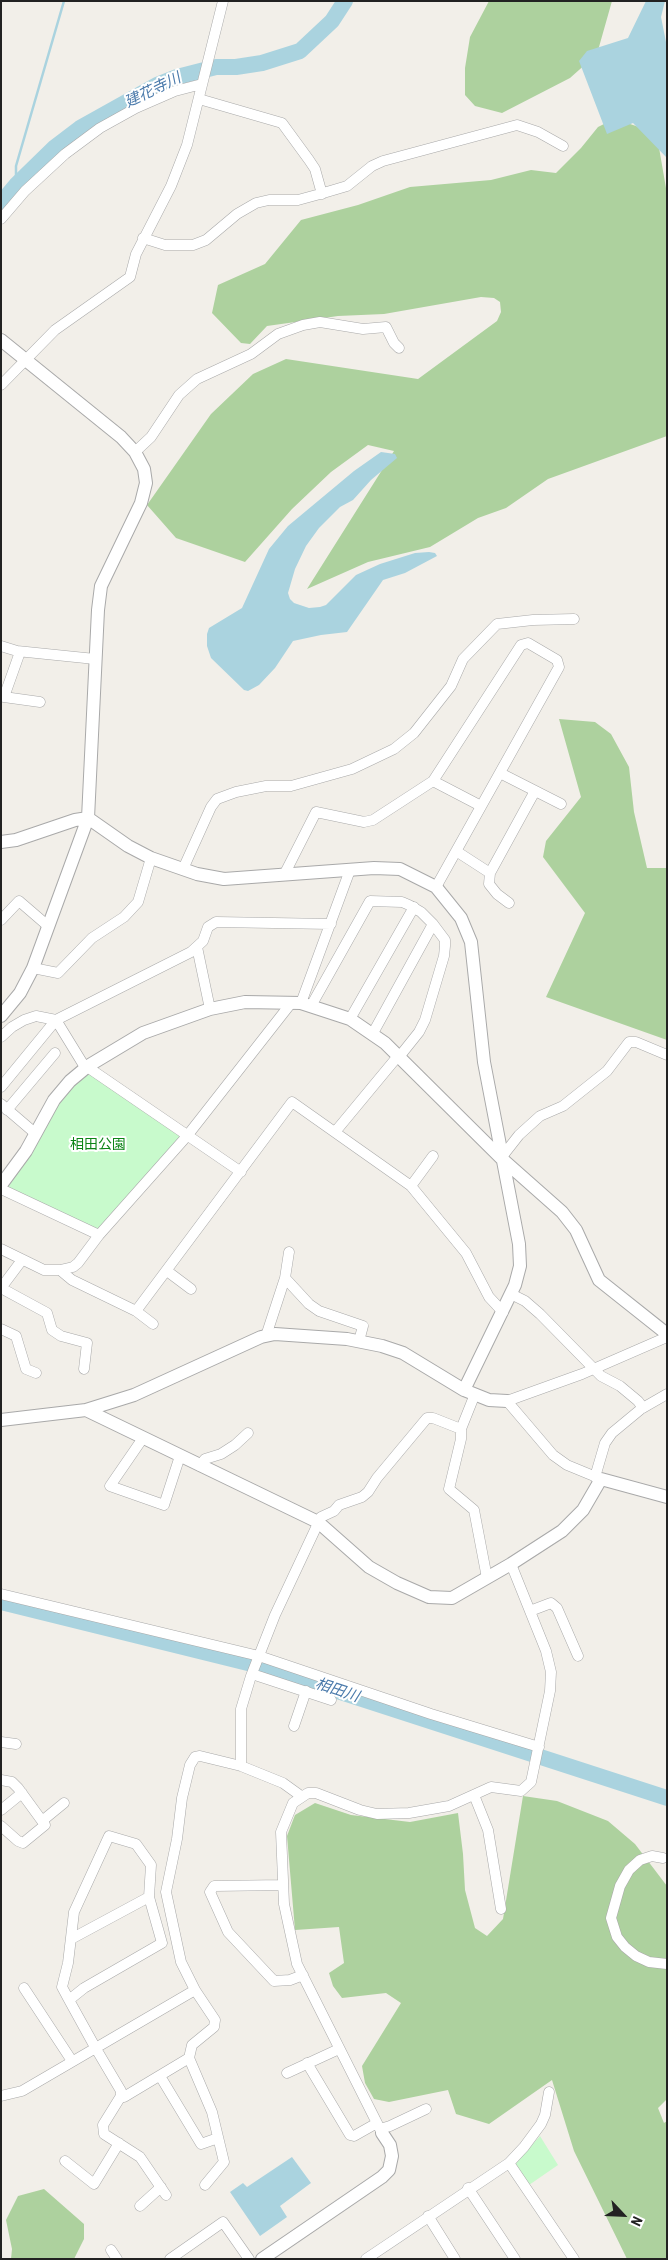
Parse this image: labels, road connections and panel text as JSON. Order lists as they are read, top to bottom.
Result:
{
  "water": ["建花寺川", "相田川"],
  "parks": ["相田公園"],
  "north": "bottom right"
}
